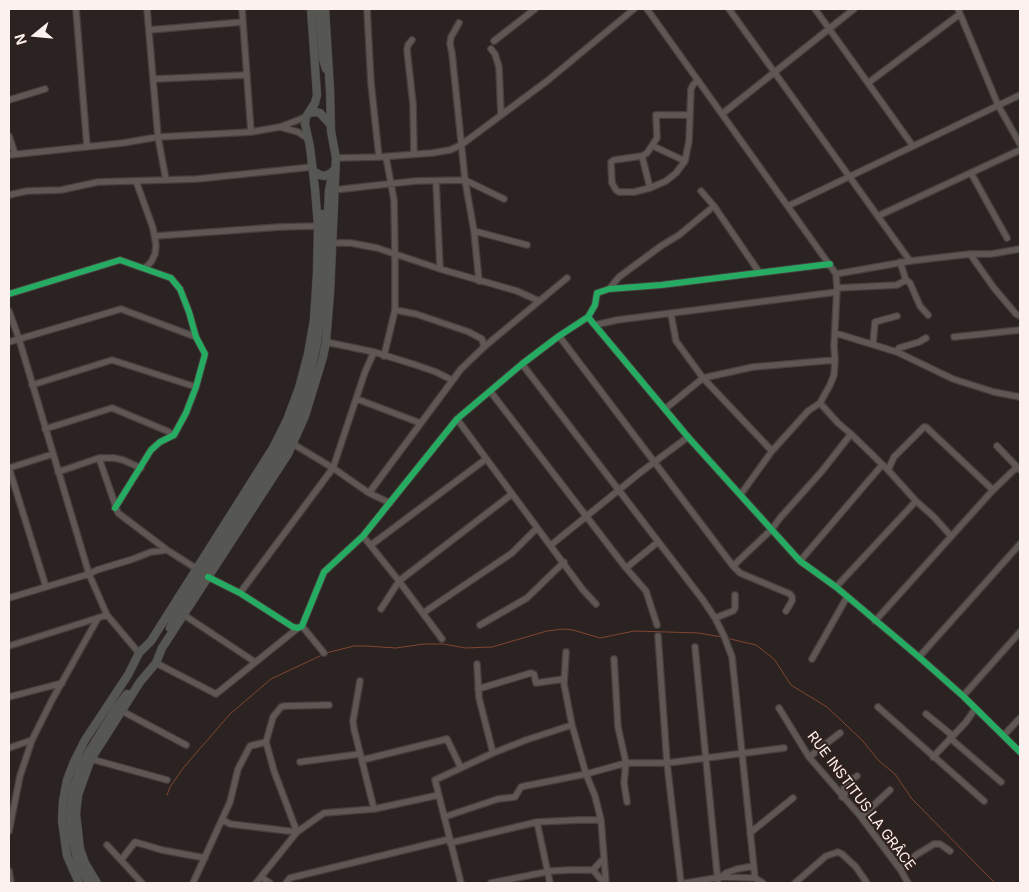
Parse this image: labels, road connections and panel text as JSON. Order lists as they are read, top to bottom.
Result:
{
  "streets": {
    "street": ["RUE INSTITUS LA GRÂCE"]
  },
  "north": "left"
}
